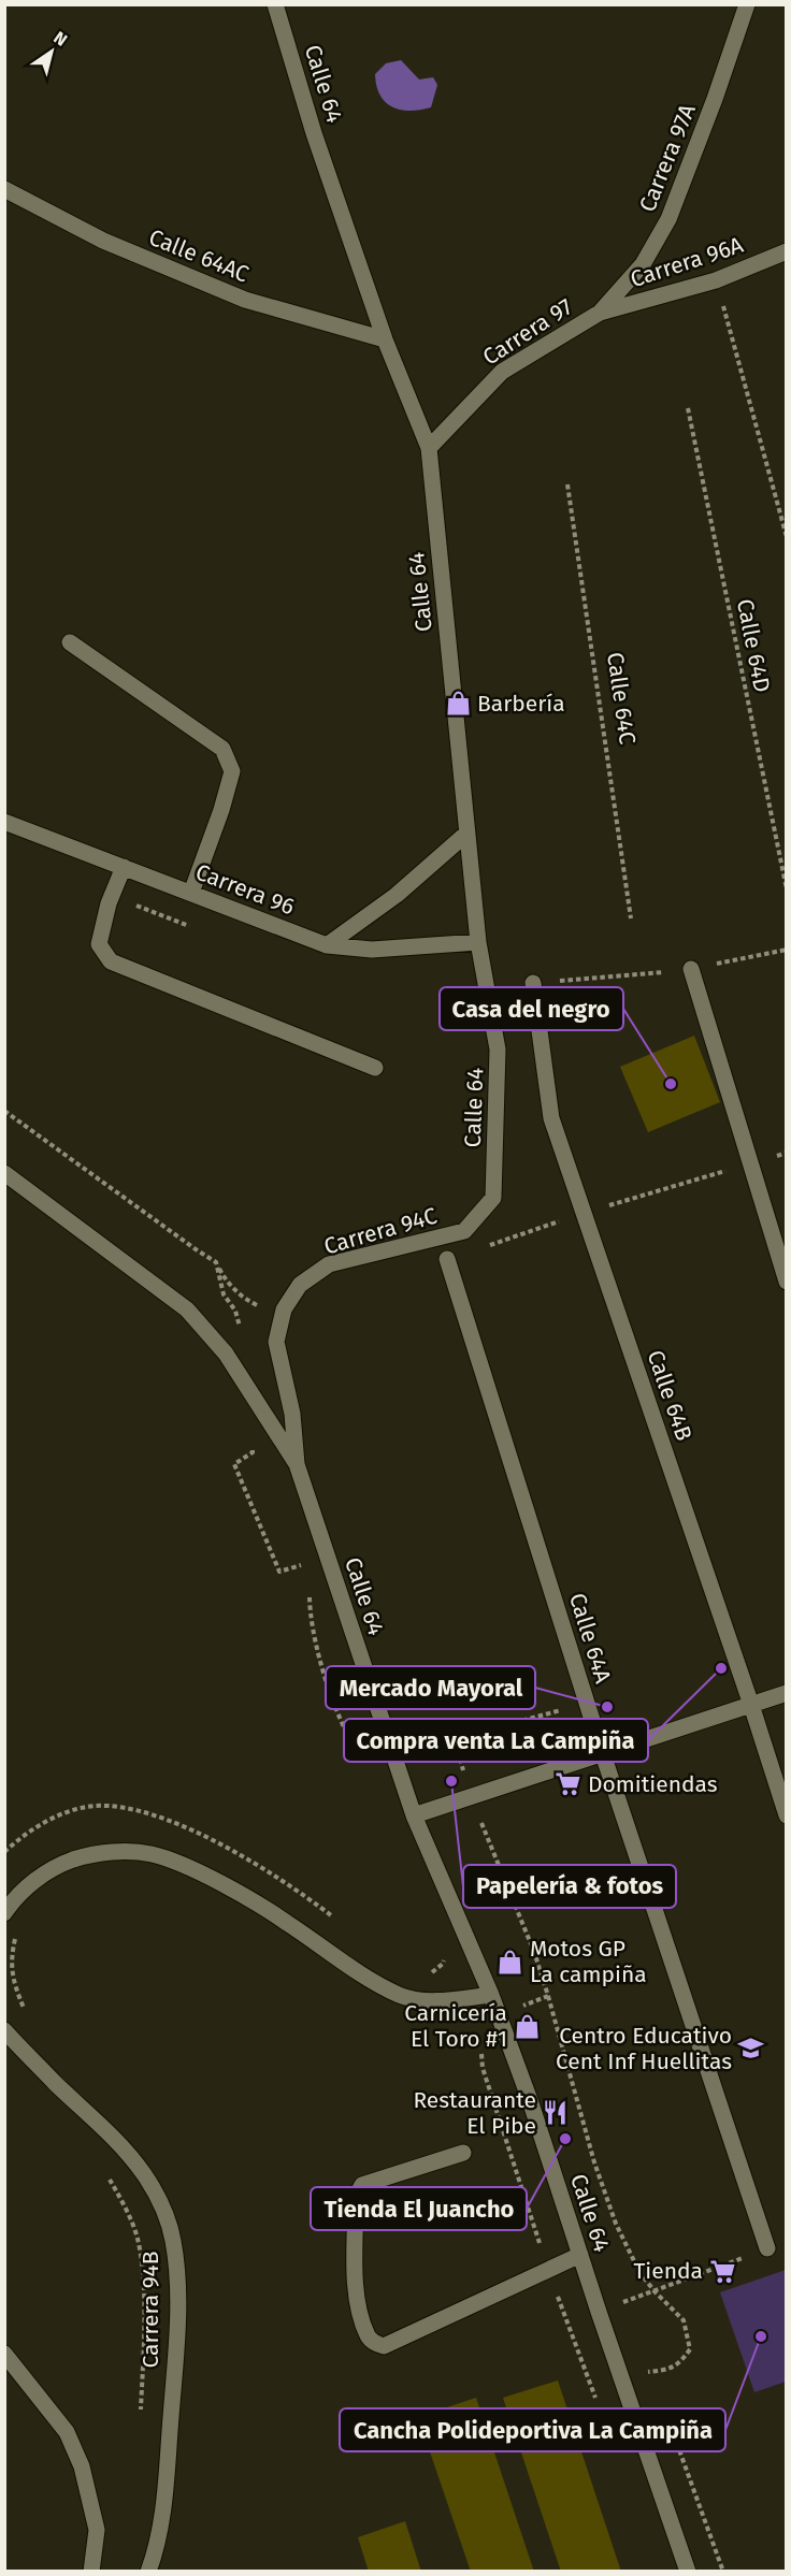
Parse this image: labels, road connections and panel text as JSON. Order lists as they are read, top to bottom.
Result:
{
  "streets": {
    "street": [
      "Calle 64",
      "Carrera 97A",
      "Calle 64AC",
      "Carrera 96A",
      "Carrera 97",
      "Carrera 96",
      "Carrera 94C",
      "Calle 64B",
      "Calle 64A",
      "Carrera 94B"
    ],
    "path": ["Calle 64D", "Calle 64C"]
  },
  "crossings": [
    ["Calle 64", "Calle 64AC"],
    ["Calle 64", "Carrera 97"],
    ["Calle 64", "Carrera 96"],
    ["Calle 64", "Carrera 94C"],
    ["Carrera 97A", "Carrera 96A"],
    ["Carrera 97A", "Carrera 97"],
    ["Carrera 96A", "Carrera 97"],
    ["Carrera 94C", "Calle 64B"],
    ["Carrera 94C", "Calle 64A"]
  ],
  "places": {
    "shop": ["Barbería", "Motos GP La campiña", "Carnicería El Toro #1"],
    "other": [
      "Casa del negro",
      "Compra venta La Campiña",
      "Mercado Mayoral",
      "Papelería & fotos",
      "Tienda El Juancho",
      "Cancha Polideportiva La Campiña"
    ],
    "supermarket": ["Domitiendas", "Tienda"],
    "school or university": ["Centro Educativo Cent Inf Huellitas"],
    "restaurant": ["Restaurante El Pibe"]
  },
  "north": "top right"
}
